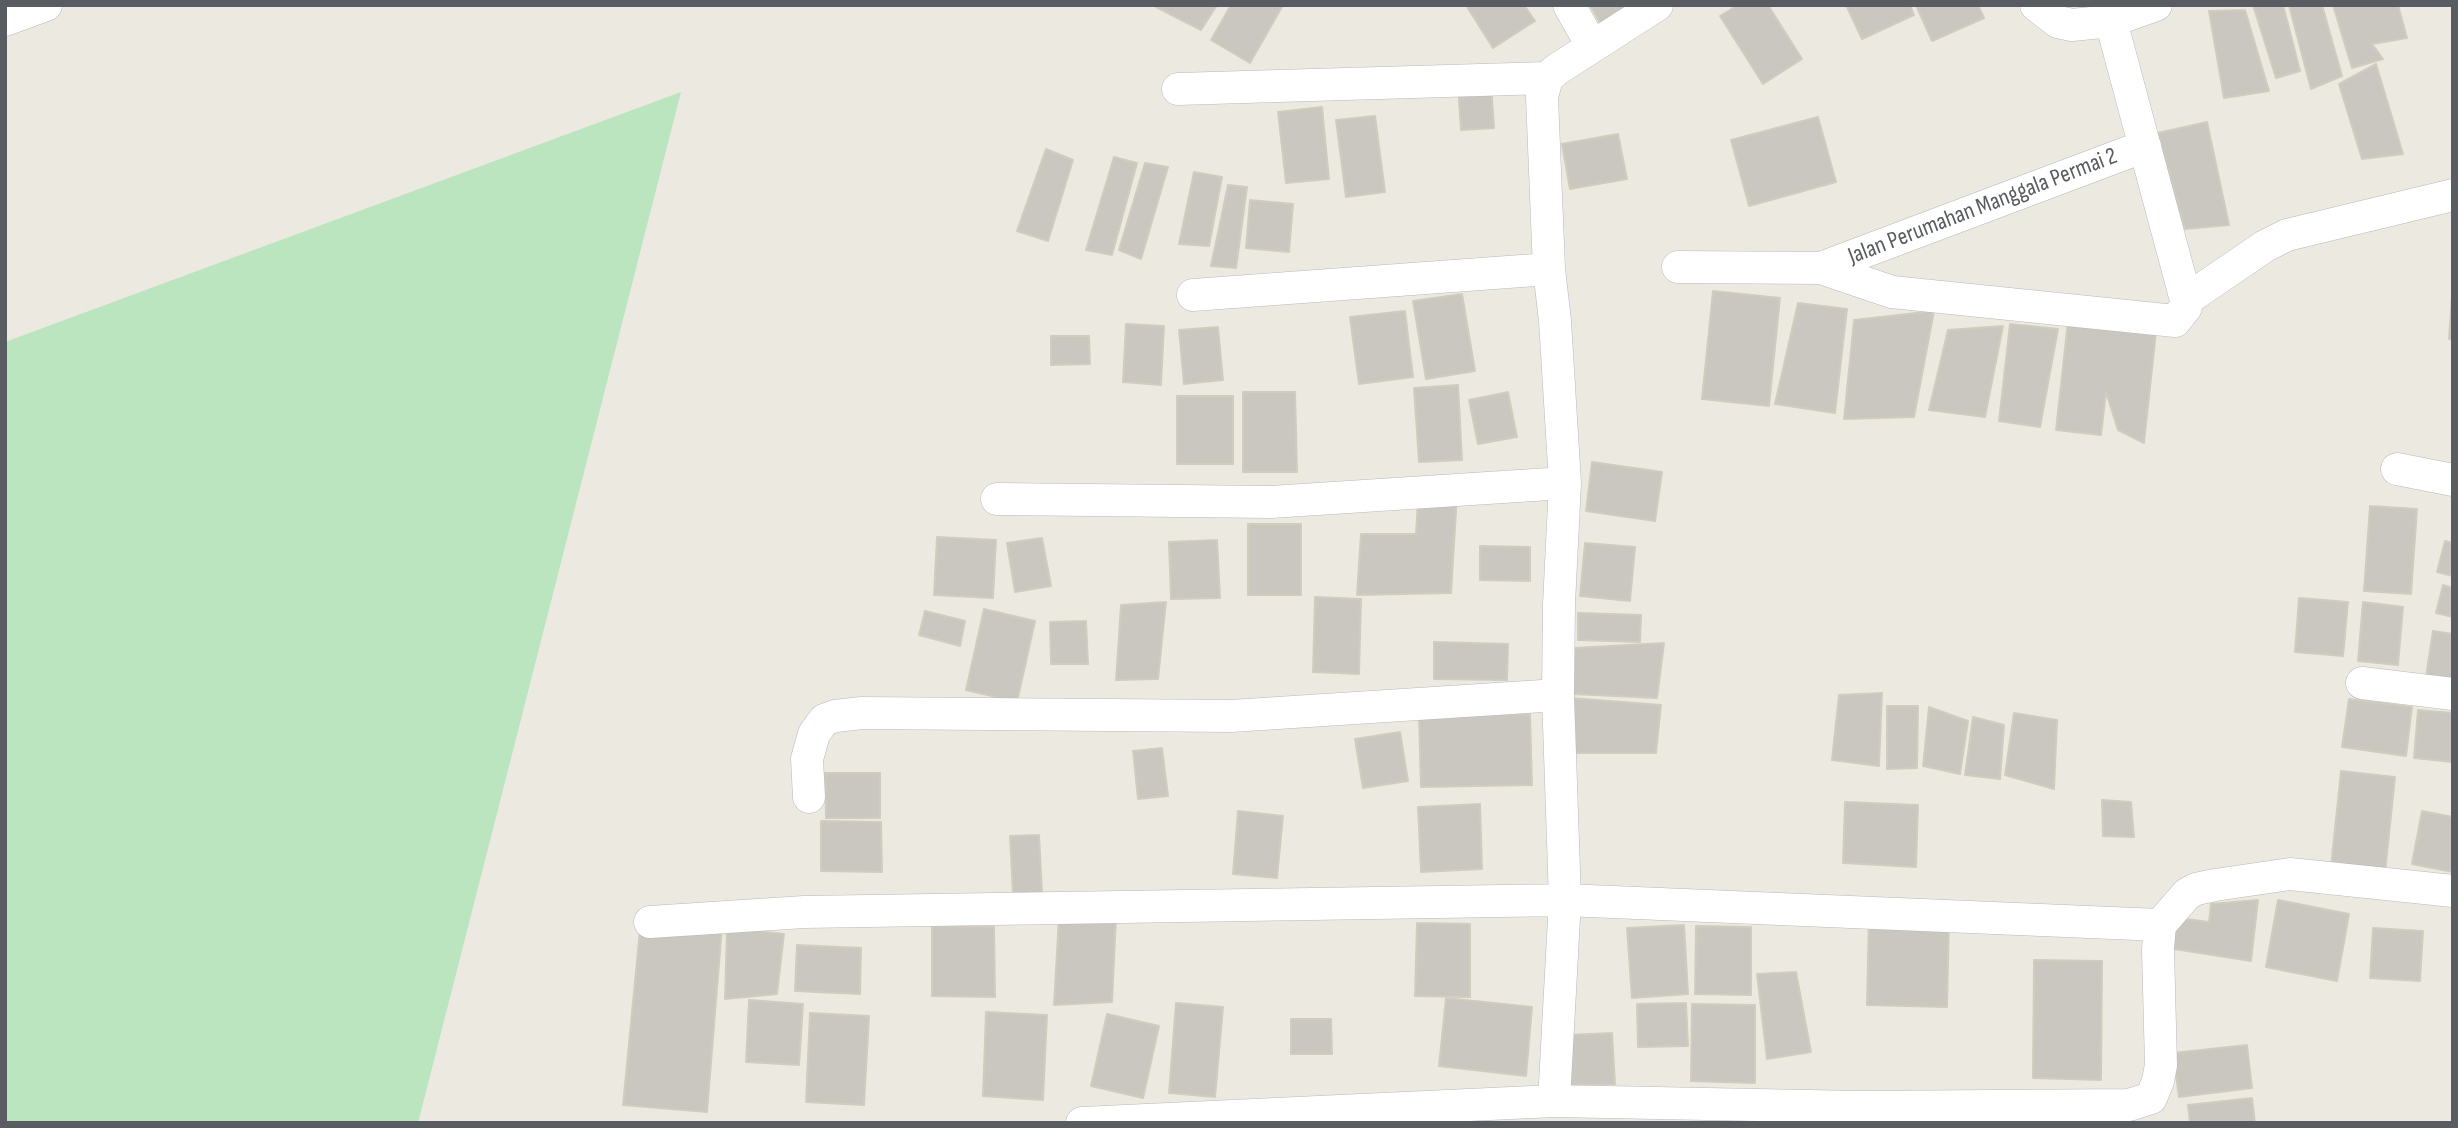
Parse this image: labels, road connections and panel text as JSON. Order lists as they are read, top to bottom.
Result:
{
  "streets": {
    "street": ["Jalan Perumahan Manggala Permai 2"]
  }
}
